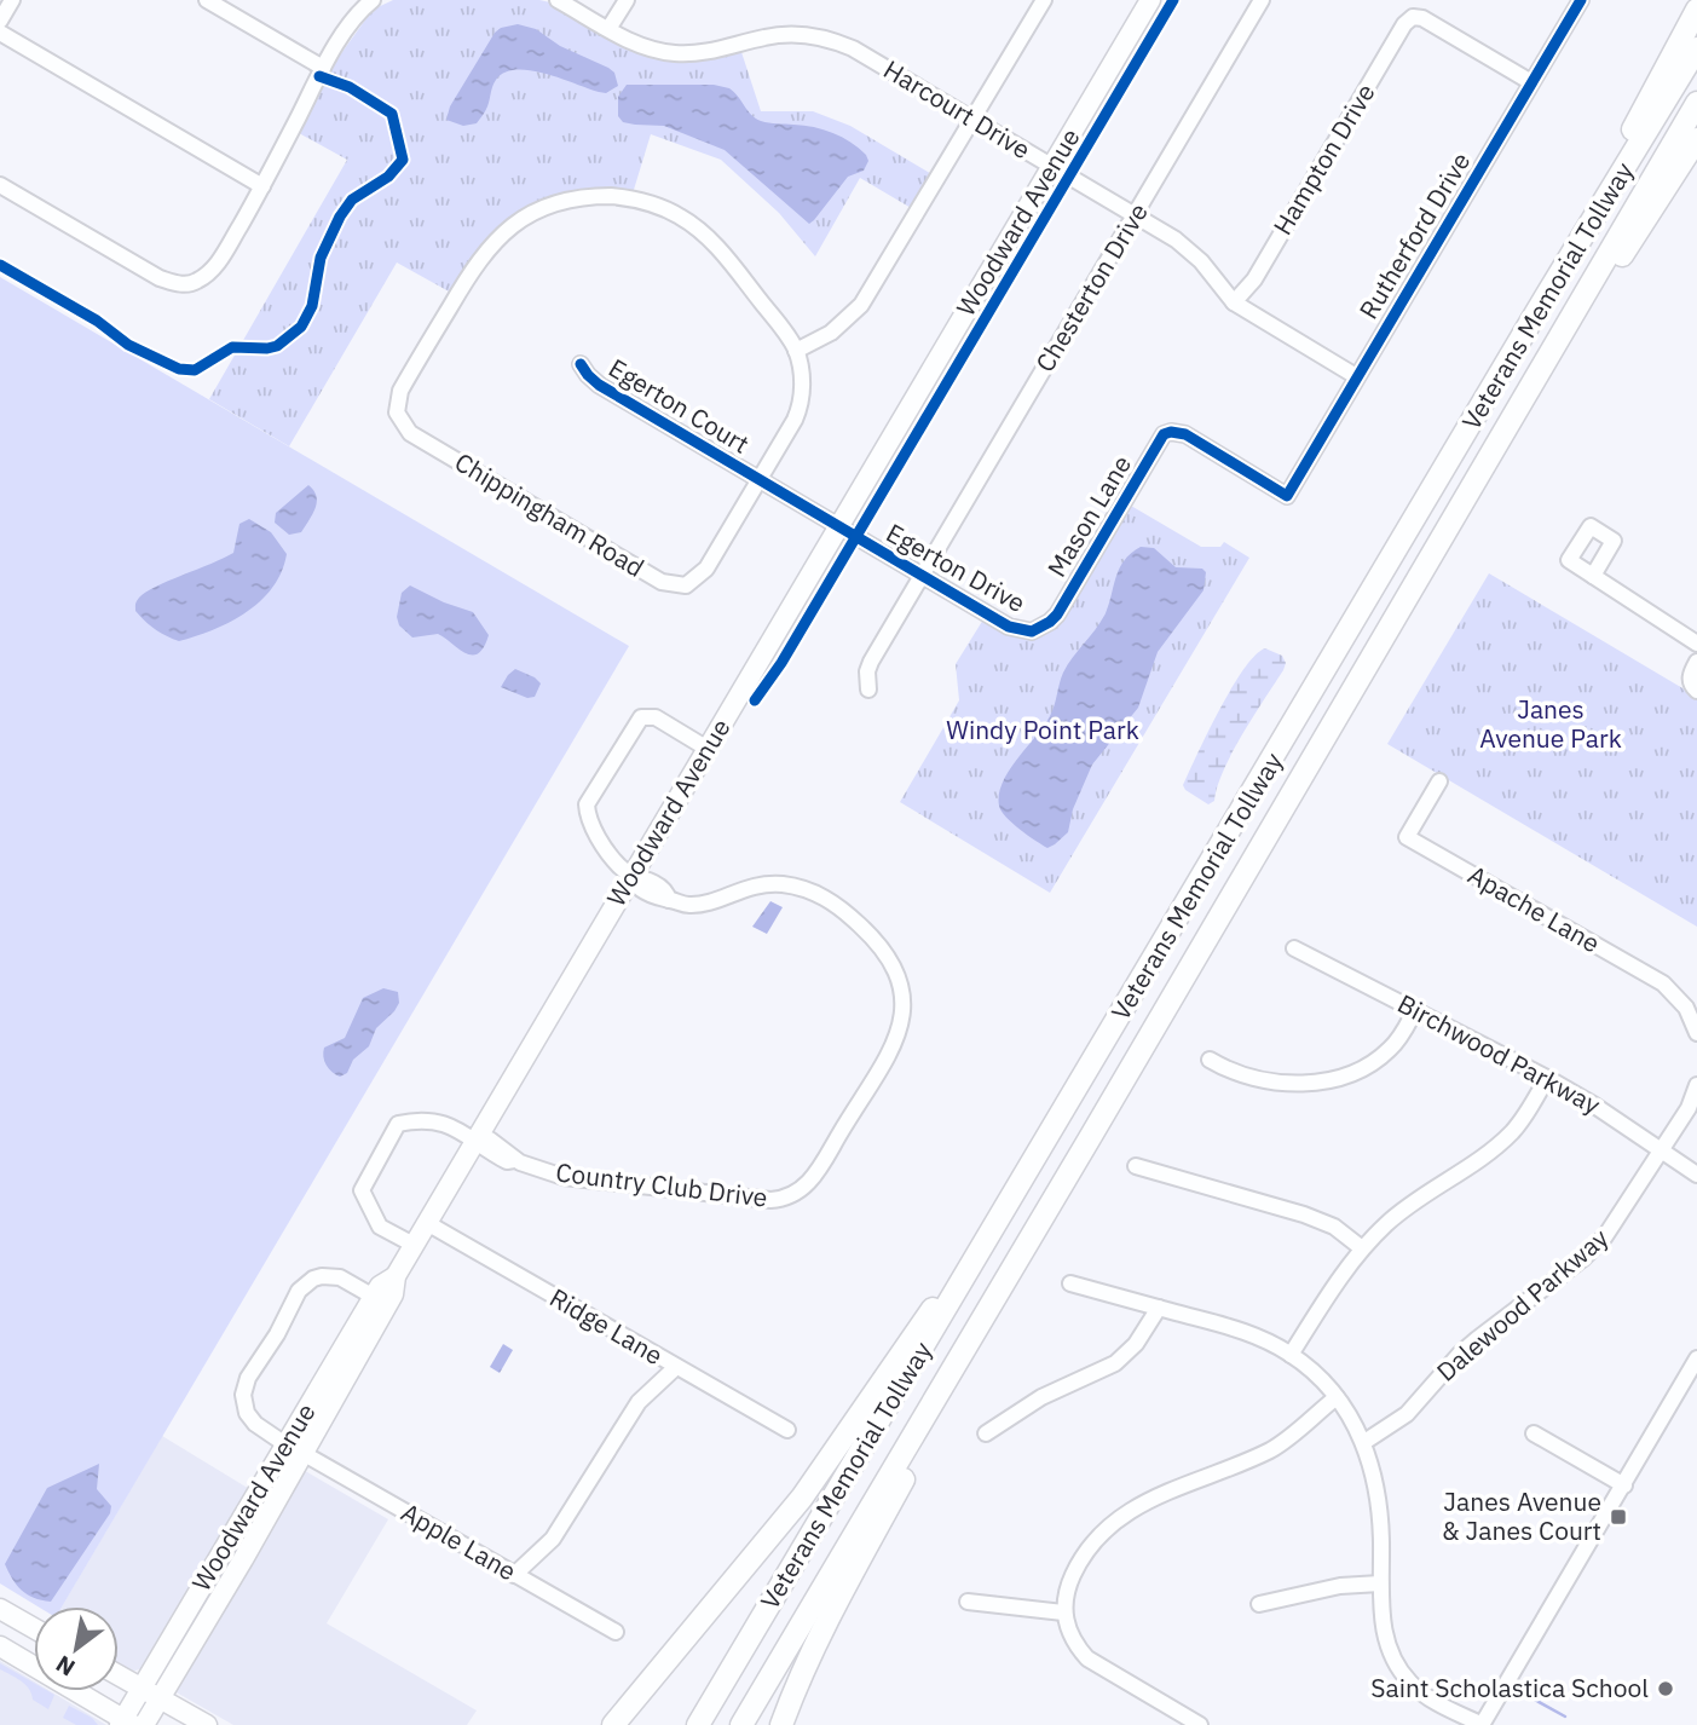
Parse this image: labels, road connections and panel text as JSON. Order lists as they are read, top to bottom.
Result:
{
  "streets": {
    "highway": ["Veterans Memorial Tollway"],
    "main road": ["Woodward Avenue"],
    "street": [
      "Harcourt Drive",
      "Hampton Drive",
      "Rutherford Drive",
      "Chesterton Drive",
      "Egerton Court",
      "Chippingham Road",
      "Mason Lane",
      "Egerton Drive",
      "Apache Lane",
      "Birchwood Parkway",
      "Country Club Drive",
      "Dalewood Parkway",
      "Ridge Lane",
      "Apple Lane"
    ]
  },
  "crossings": [
    ["Harcourt Drive", "Hampton Drive"],
    ["Harcourt Drive", "Woodward Avenue"],
    ["Harcourt Drive", "Rutherford Drive"],
    ["Harcourt Drive", "Chesterton Drive"],
    ["Hampton Drive", "Rutherford Drive"],
    ["Woodward Avenue", "Egerton Drive"],
    ["Woodward Avenue", "Country Club Drive"],
    ["Woodward Avenue", "Ridge Lane"],
    ["Woodward Avenue", "Apple Lane"],
    ["Rutherford Drive", "Mason Lane"],
    ["Chesterton Drive", "Egerton Drive"],
    ["Egerton Court", "Chippingham Road"],
    ["Egerton Court", "Egerton Drive"],
    ["Chippingham Road", "Egerton Drive"],
    ["Mason Lane", "Egerton Drive"],
    ["Birchwood Parkway", "Dalewood Parkway"]
  ],
  "parks": ["Janes Avenue Park", "Windy Point Park"],
  "places": {
    "transit": ["Janes Avenue & Janes Court"],
    "other": ["Saint Scholastica School"]
  },
  "north": "bottom left"
}
